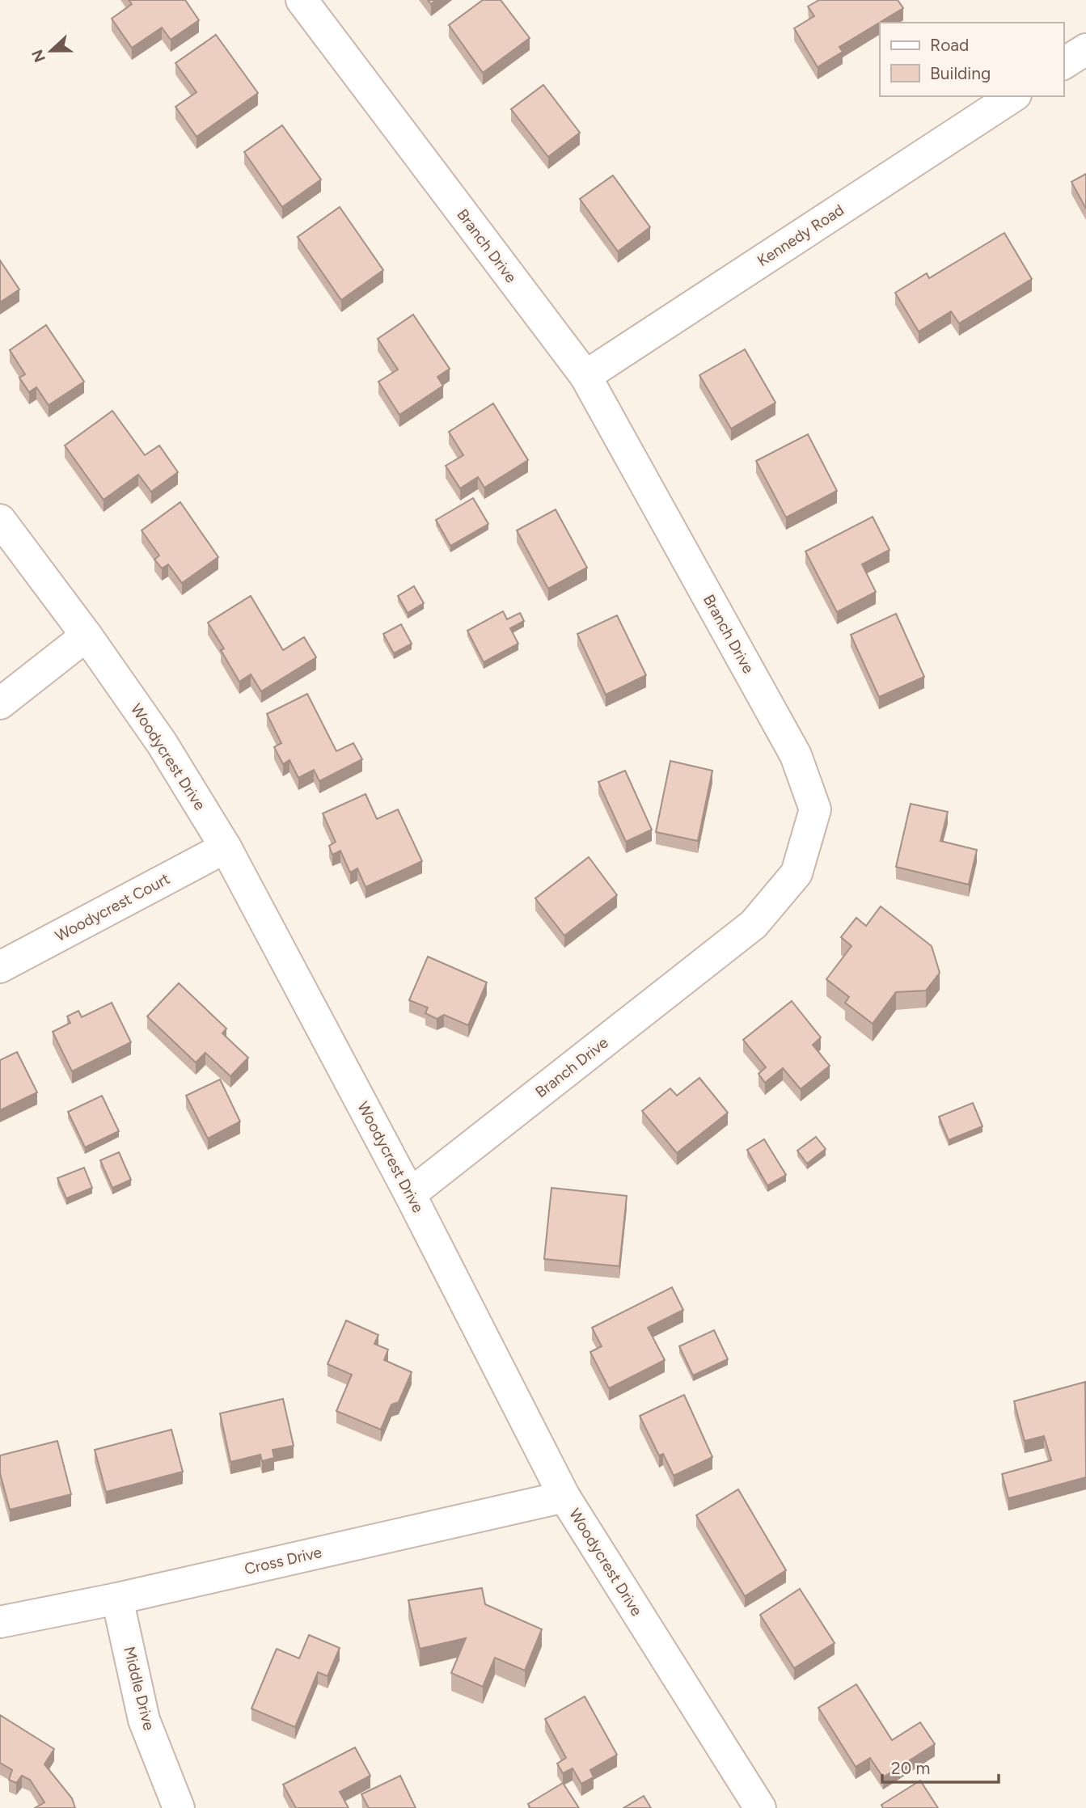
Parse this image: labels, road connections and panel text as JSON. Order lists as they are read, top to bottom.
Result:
{
  "streets": {
    "street": [
      "Kennedy Road",
      "Branch Drive",
      "Woodycrest Drive",
      "Woodycrest Court",
      "Cross Drive",
      "Middle Drive"
    ]
  },
  "crossings": [
    ["Kennedy Road", "Branch Drive"],
    ["Branch Drive", "Woodycrest Drive"],
    ["Woodycrest Drive", "Woodycrest Court"],
    ["Woodycrest Drive", "Cross Drive"],
    ["Cross Drive", "Middle Drive"]
  ],
  "legend": ["Road", "Building"],
  "scale_bar": "20 m",
  "north": "left"
}
